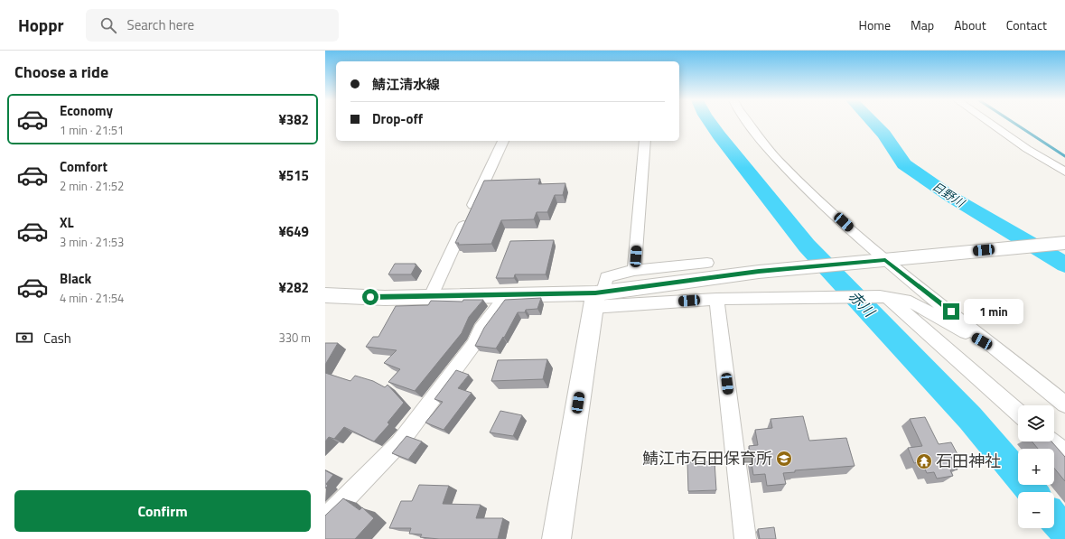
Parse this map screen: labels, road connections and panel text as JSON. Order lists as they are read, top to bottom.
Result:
{
  "water": ["日野川", "赤川"],
  "places": {
    "school or university": ["鯖江市石田保育所"],
    "temple": ["石田神社"]
  },
  "page": {
    "header": "Hoppr",
    "search": "Search here",
    "nav": [
      "Home",
      "Map",
      "About",
      "Contact"
    ],
    "heading": "Choose a ride",
    "banner": ["鯖江清水線", "Drop-off"],
    "list": [
      {
        "name": "Economy",
        "note": "1 min · 21:51",
        "value": "¥382"
      },
      {
        "name": "Comfort",
        "note": "2 min · 21:52",
        "value": "¥515"
      },
      {
        "name": "XL",
        "note": "3 min · 21:53",
        "value": "¥649"
      },
      {
        "name": "Black",
        "note": "4 min · 21:54",
        "value": "¥282"
      }
    ],
    "bubble": "1 min",
    "pay": ["Cash", "330 m"],
    "map_buttons": ["+", "−"],
    "buttons": "Confirm"
  }
}
